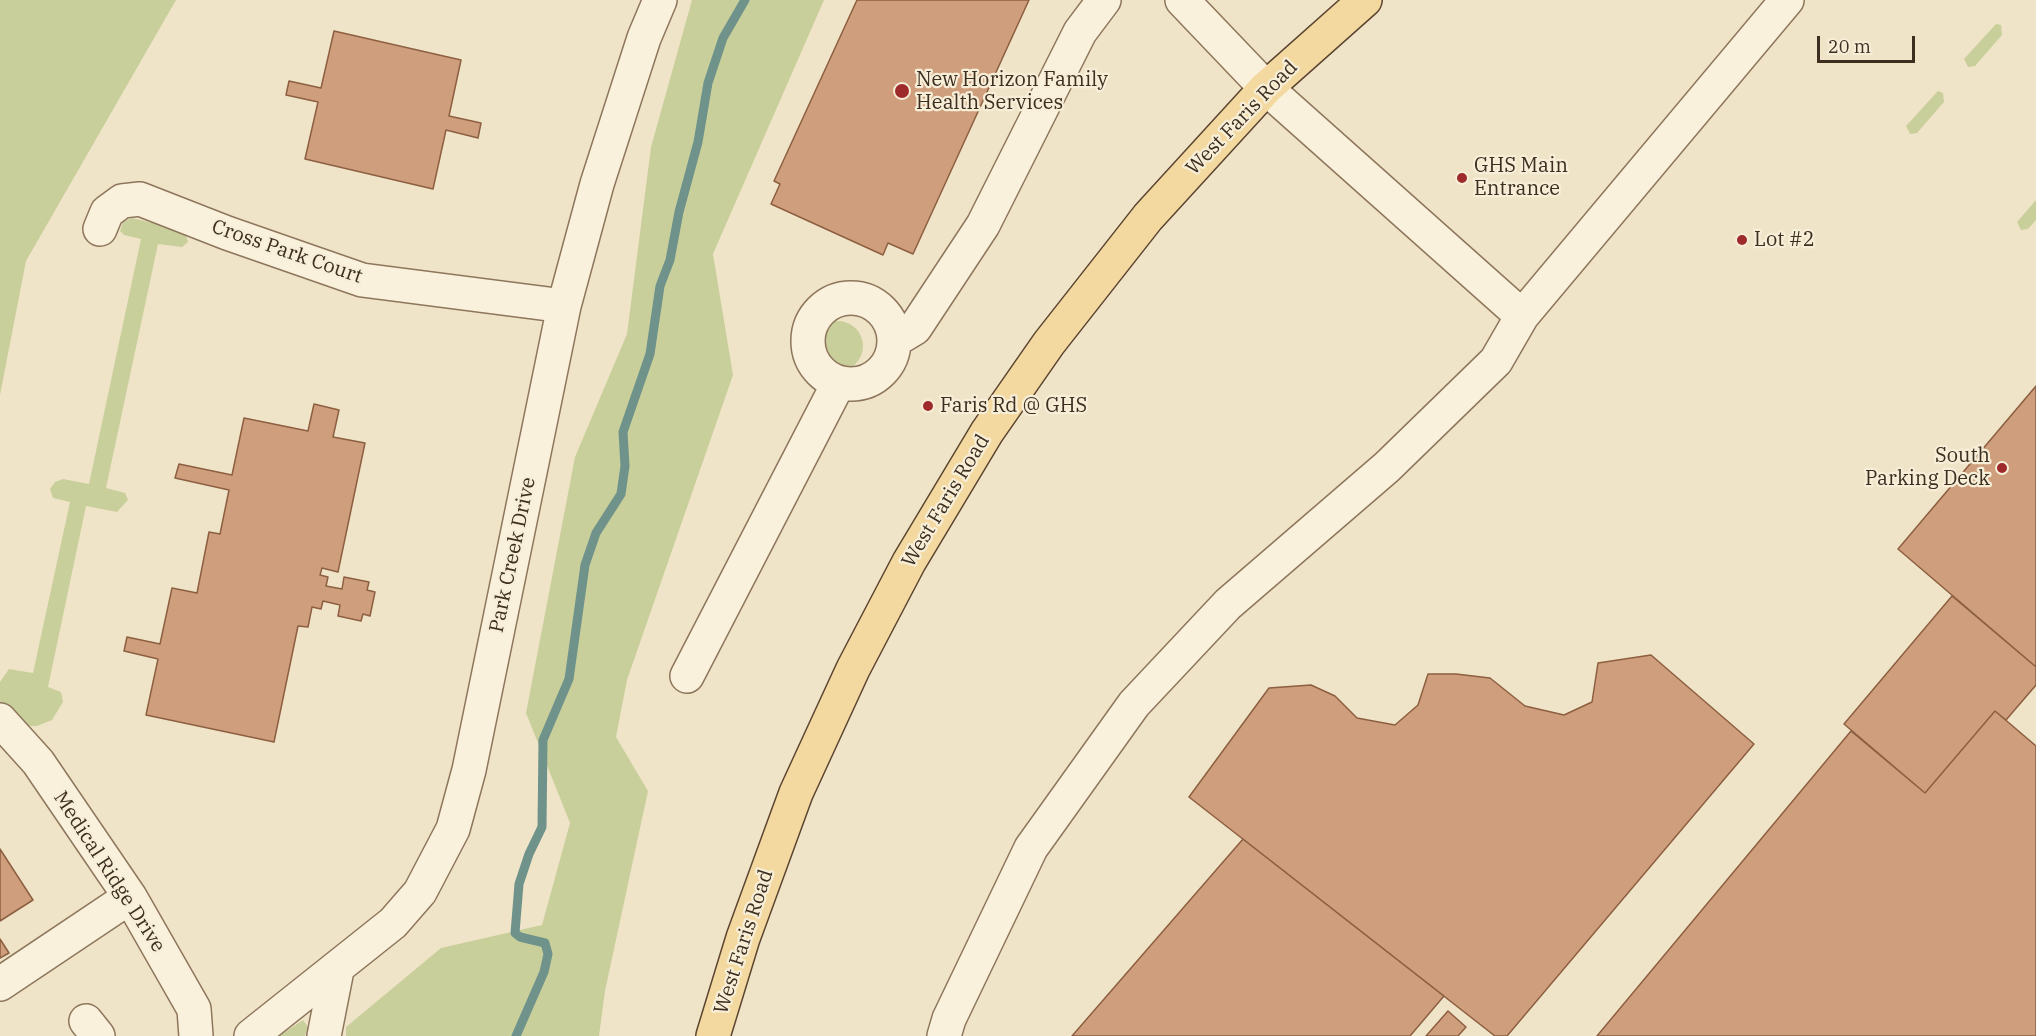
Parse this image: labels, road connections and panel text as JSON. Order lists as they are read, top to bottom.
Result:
{
  "streets": {
    "main road": ["West Faris Road"],
    "street": ["Cross Park Court", "Park Creek Drive", "Medical Ridge Drive"]
  },
  "crossings": [
    ["Cross Park Court", "Park Creek Drive"]
  ],
  "places": [
    "New Horizon Family Health Services",
    "GHS Main Entrance",
    "Lot #2",
    "Faris Rd @ GHS",
    "South Parking Deck"
  ],
  "scale_bar": "20 m"
}
